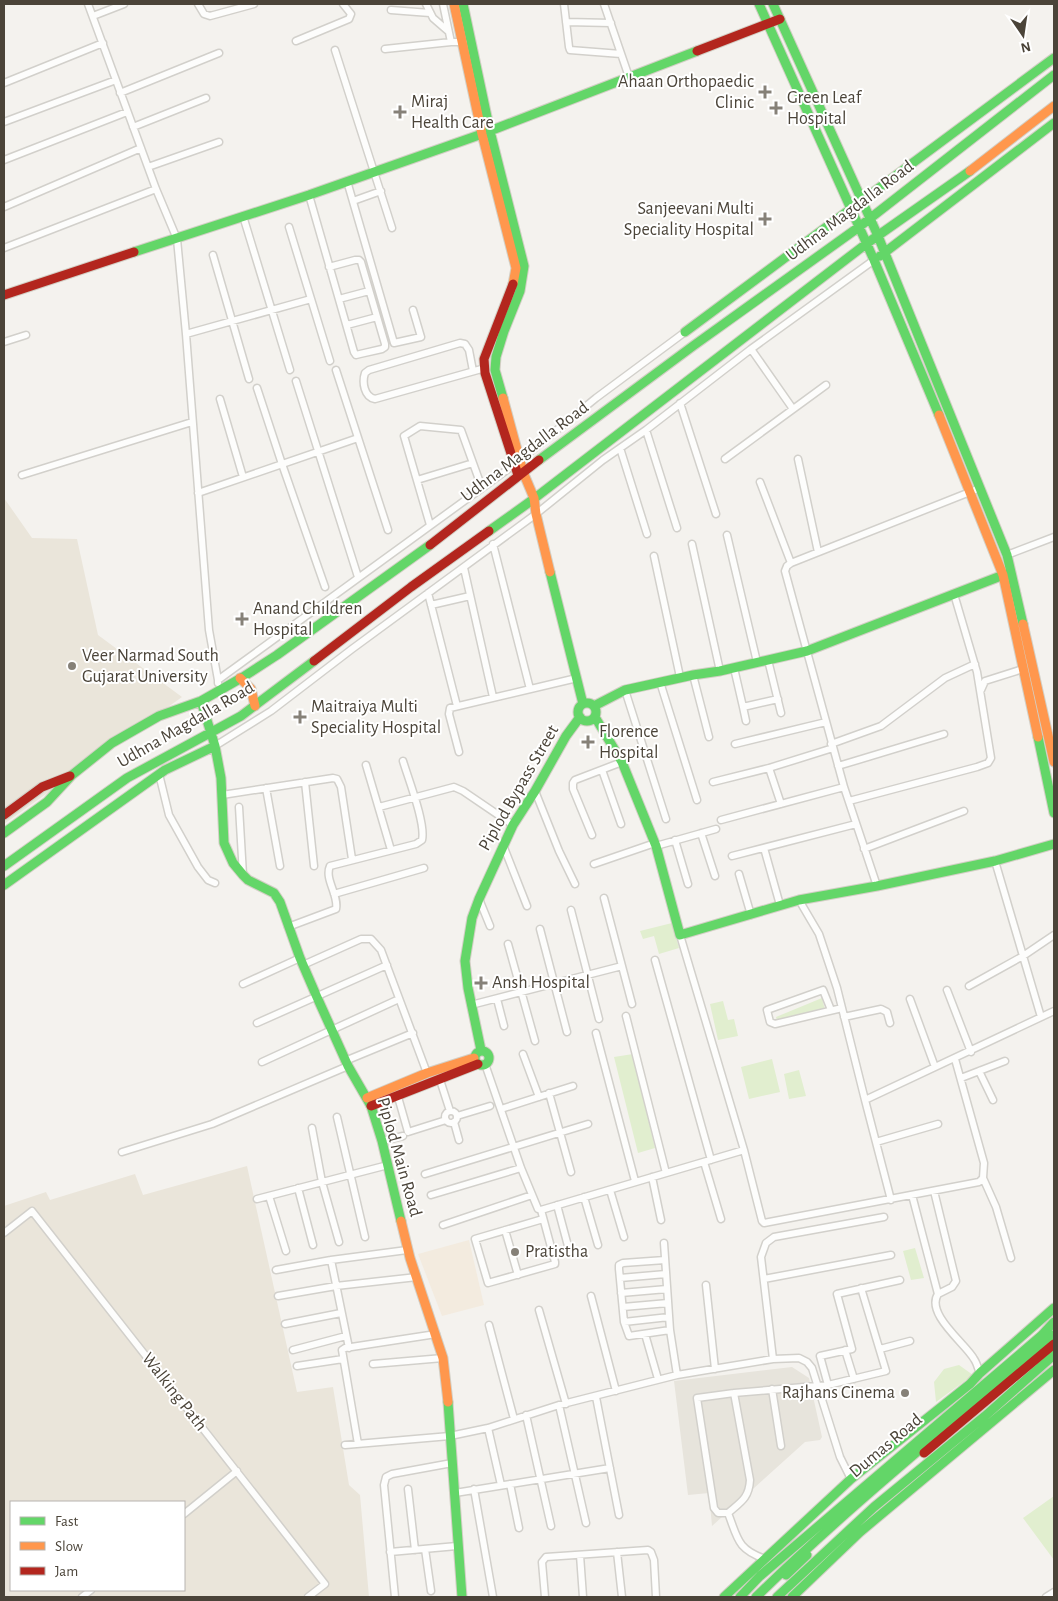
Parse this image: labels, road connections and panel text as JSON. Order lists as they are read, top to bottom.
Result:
{
  "streets": {
    "street": [
      "Udhna Magdalla Road",
      "Piplod Bypass Street",
      "Piplod Main Road",
      "Walking Path",
      "Dumas Road"
    ]
  },
  "crossings": [
    ["Udhna Magdalla Road", "Piplod Main Road"]
  ],
  "places": {
    "health": [
      "Ahaan Orthopaedic Clinic",
      "Green Leaf Hospital",
      "Miraj Health Care",
      "Sanjeevani Multi Speciality Hospital",
      "Anand Children Hospital",
      "Maitraiya Multi Speciality Hospital",
      "Florence Hospital",
      "Ansh Hospital"
    ],
    "other": ["Veer Narmad South Gujarat University", "Pratistha", "Rajhans Cinema"]
  },
  "legend": ["Fast", "Slow", "Jam"],
  "north": "bottom"
}
